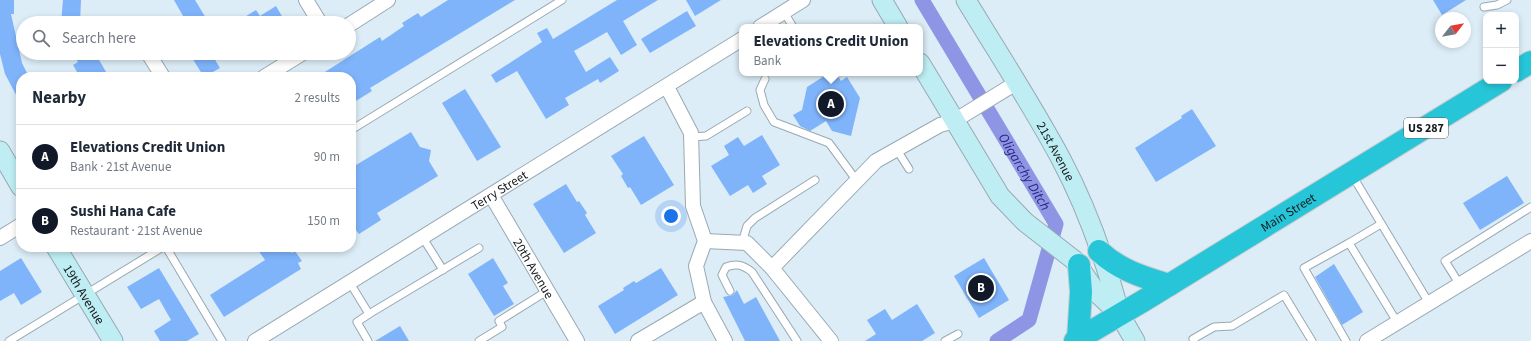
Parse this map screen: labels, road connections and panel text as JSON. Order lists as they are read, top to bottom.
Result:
{
  "streets": {
    "highway": ["US 287", "Main Street"],
    "street": [
      "21st Avenue",
      "Terry Street",
      "20th Avenue",
      "19th Avenue"
    ]
  },
  "crossings": [
    ["21st Avenue", "Main Street"],
    ["Terry Street", "20th Avenue"]
  ],
  "water": ["Oligarchy Ditch"],
  "north": "top right",
  "page": {
    "map_buttons": ["+", "−"],
    "search": "Search here",
    "popup": ["Elevations Credit Union", "Bank"],
    "heading": ["Nearby", "2 results"],
    "pins": ["A", "B"],
    "list": [
      {
        "mark": "A",
        "name": "Elevations Credit Union",
        "note": "Bank · 21st Avenue",
        "value": "90 m"
      },
      {
        "mark": "B",
        "name": "Sushi Hana Cafe",
        "note": "Restaurant · 21st Avenue",
        "value": "150 m"
      }
    ]
  }
}
